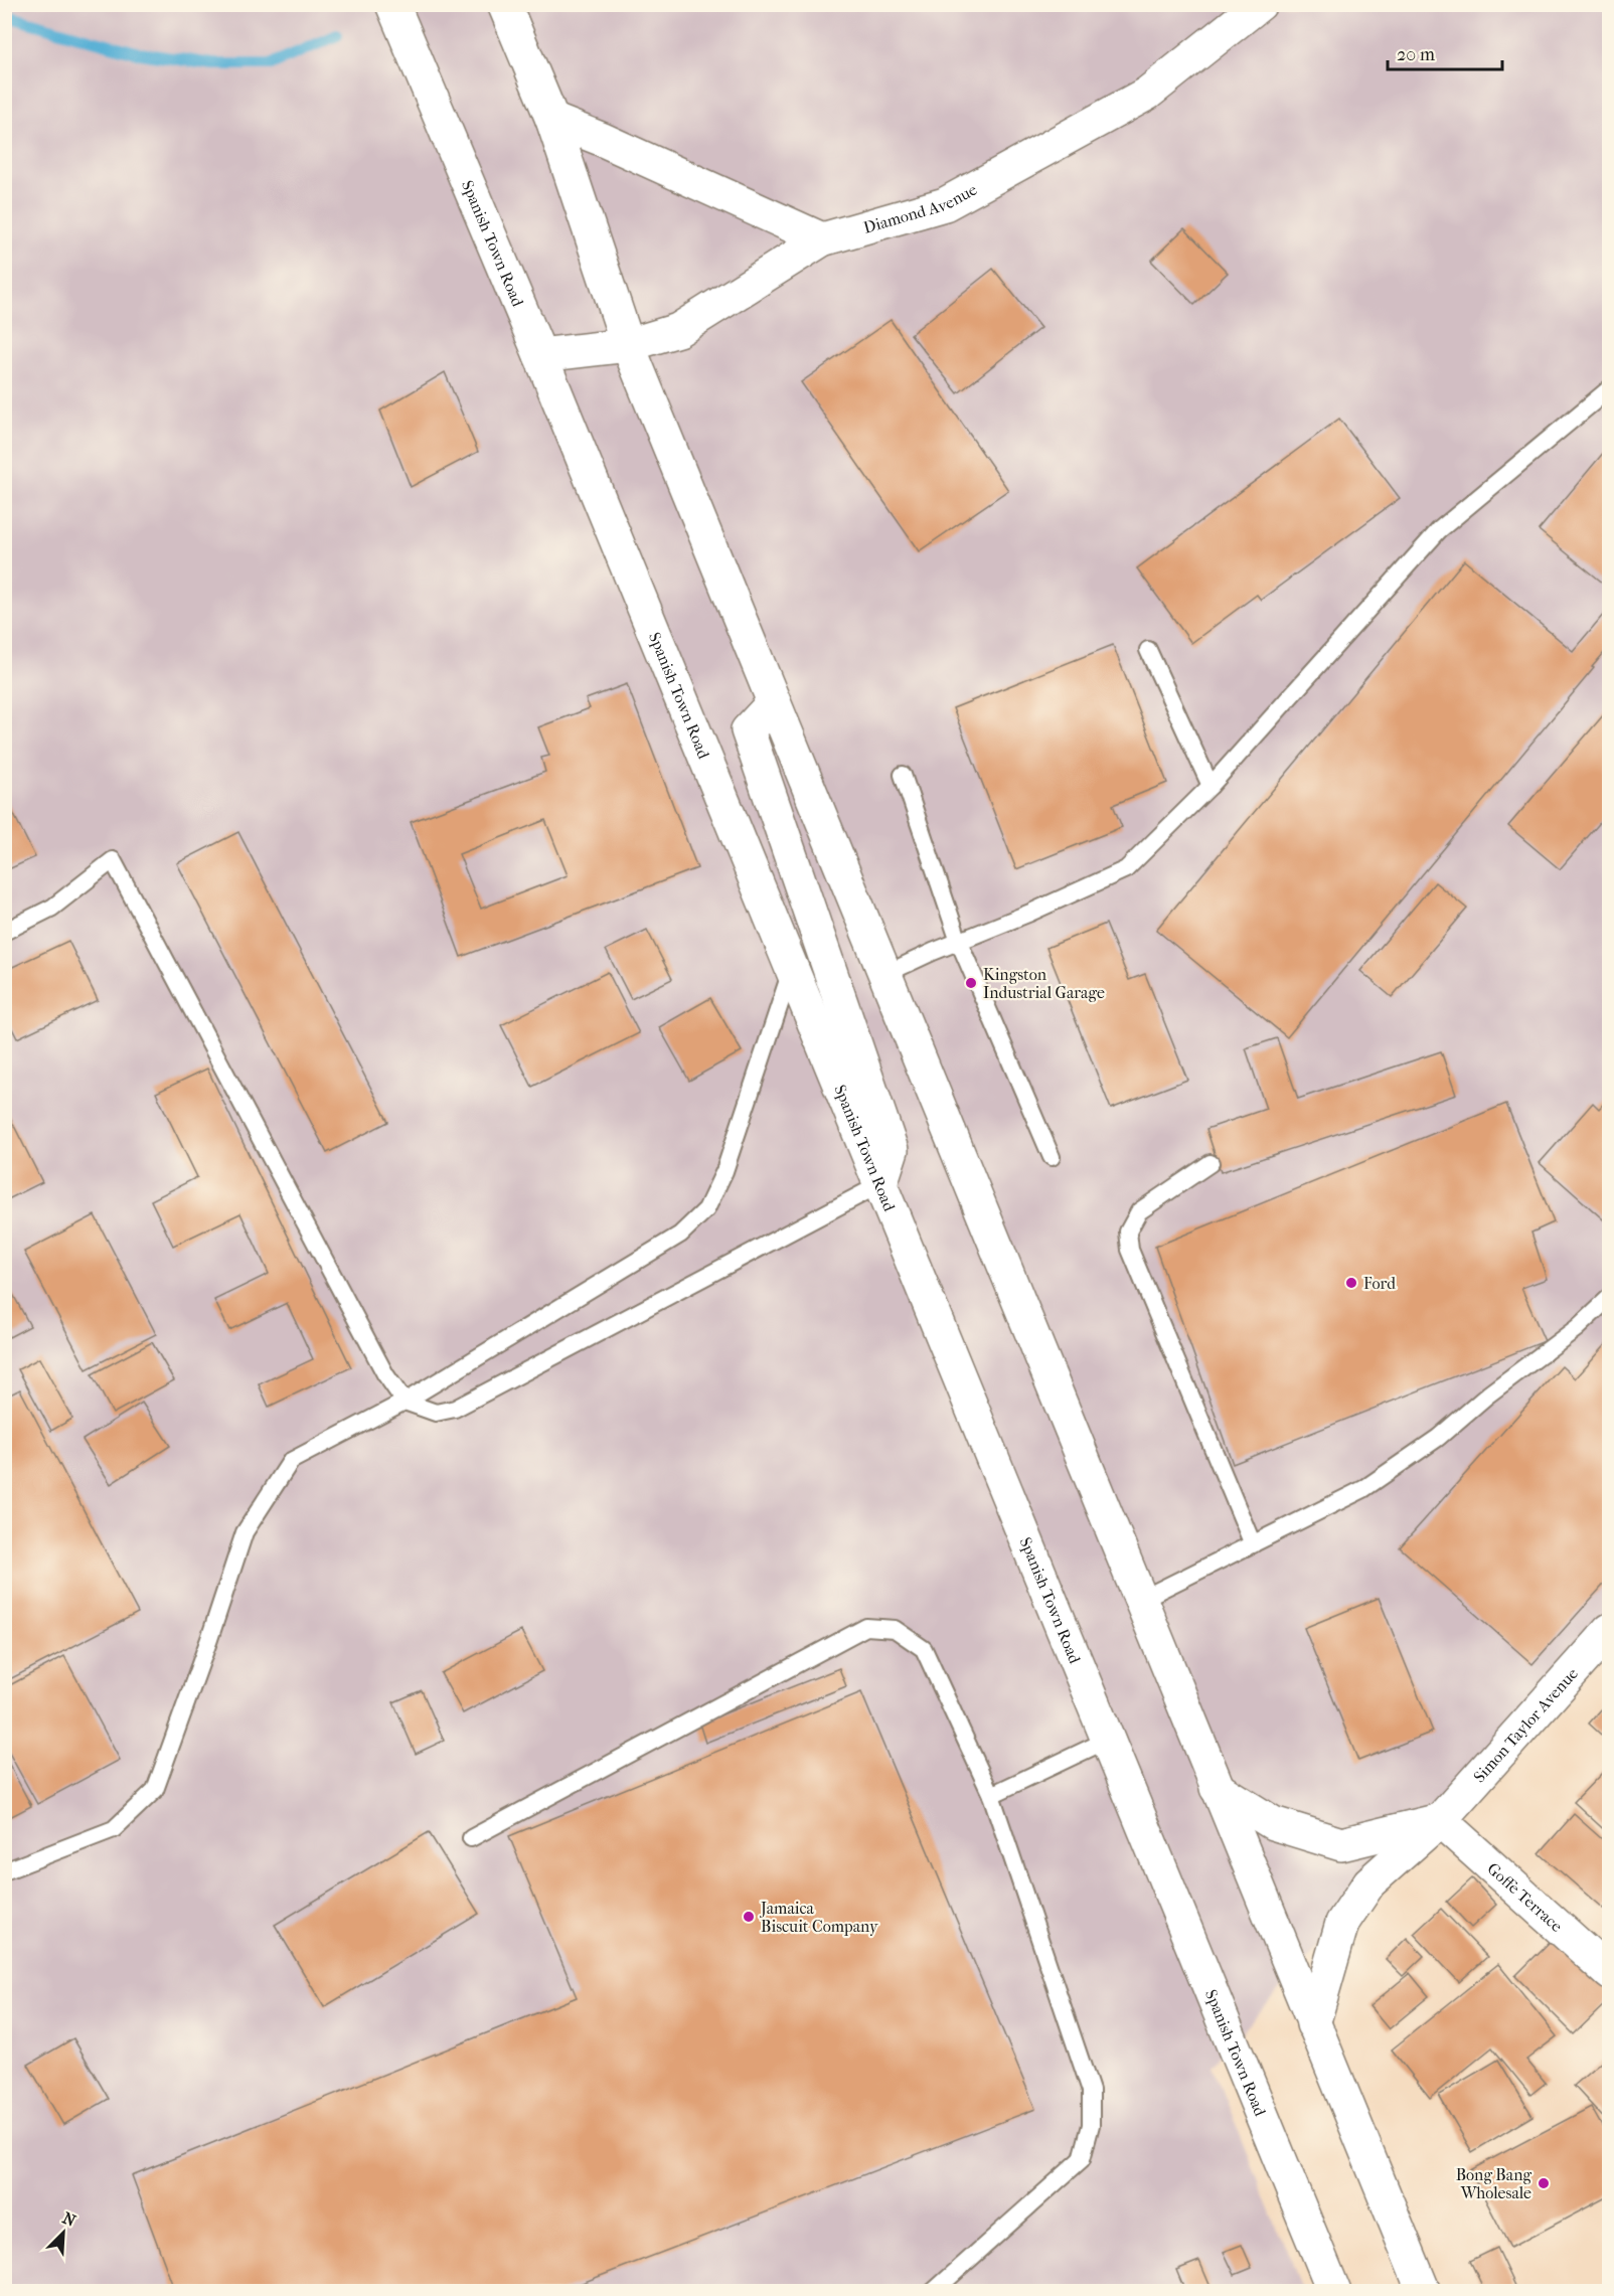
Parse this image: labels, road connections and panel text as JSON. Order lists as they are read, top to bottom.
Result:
{
  "streets": {
    "main road": [
      "Diamond Avenue",
      "Spanish Town Road",
      "Simon Taylor Avenue",
      "Goffe Terrace"
    ]
  },
  "crossings": [
    ["Diamond Avenue", "Spanish Town Road"],
    ["Simon Taylor Avenue", "Goffe Terrace"]
  ],
  "places": [
    "Kingston Industrial Garage",
    "Ford",
    "Jamaica Biscuit Company",
    "Bong Bang Wholesale"
  ],
  "scale_bar": "20 m",
  "north": "top right"
}
